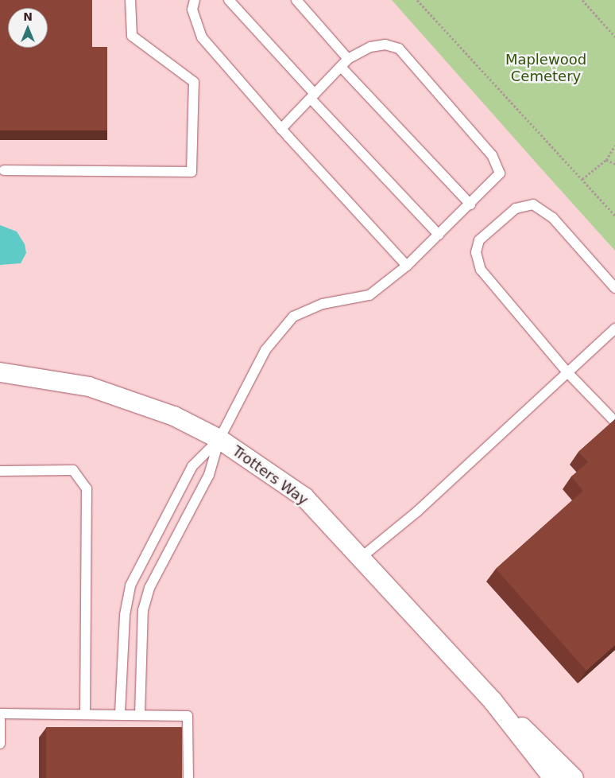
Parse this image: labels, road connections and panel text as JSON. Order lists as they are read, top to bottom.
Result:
{
  "streets": {
    "street": ["Trotters Way"]
  },
  "parks": ["Maplewood Cemetery"],
  "north": "top"
}
